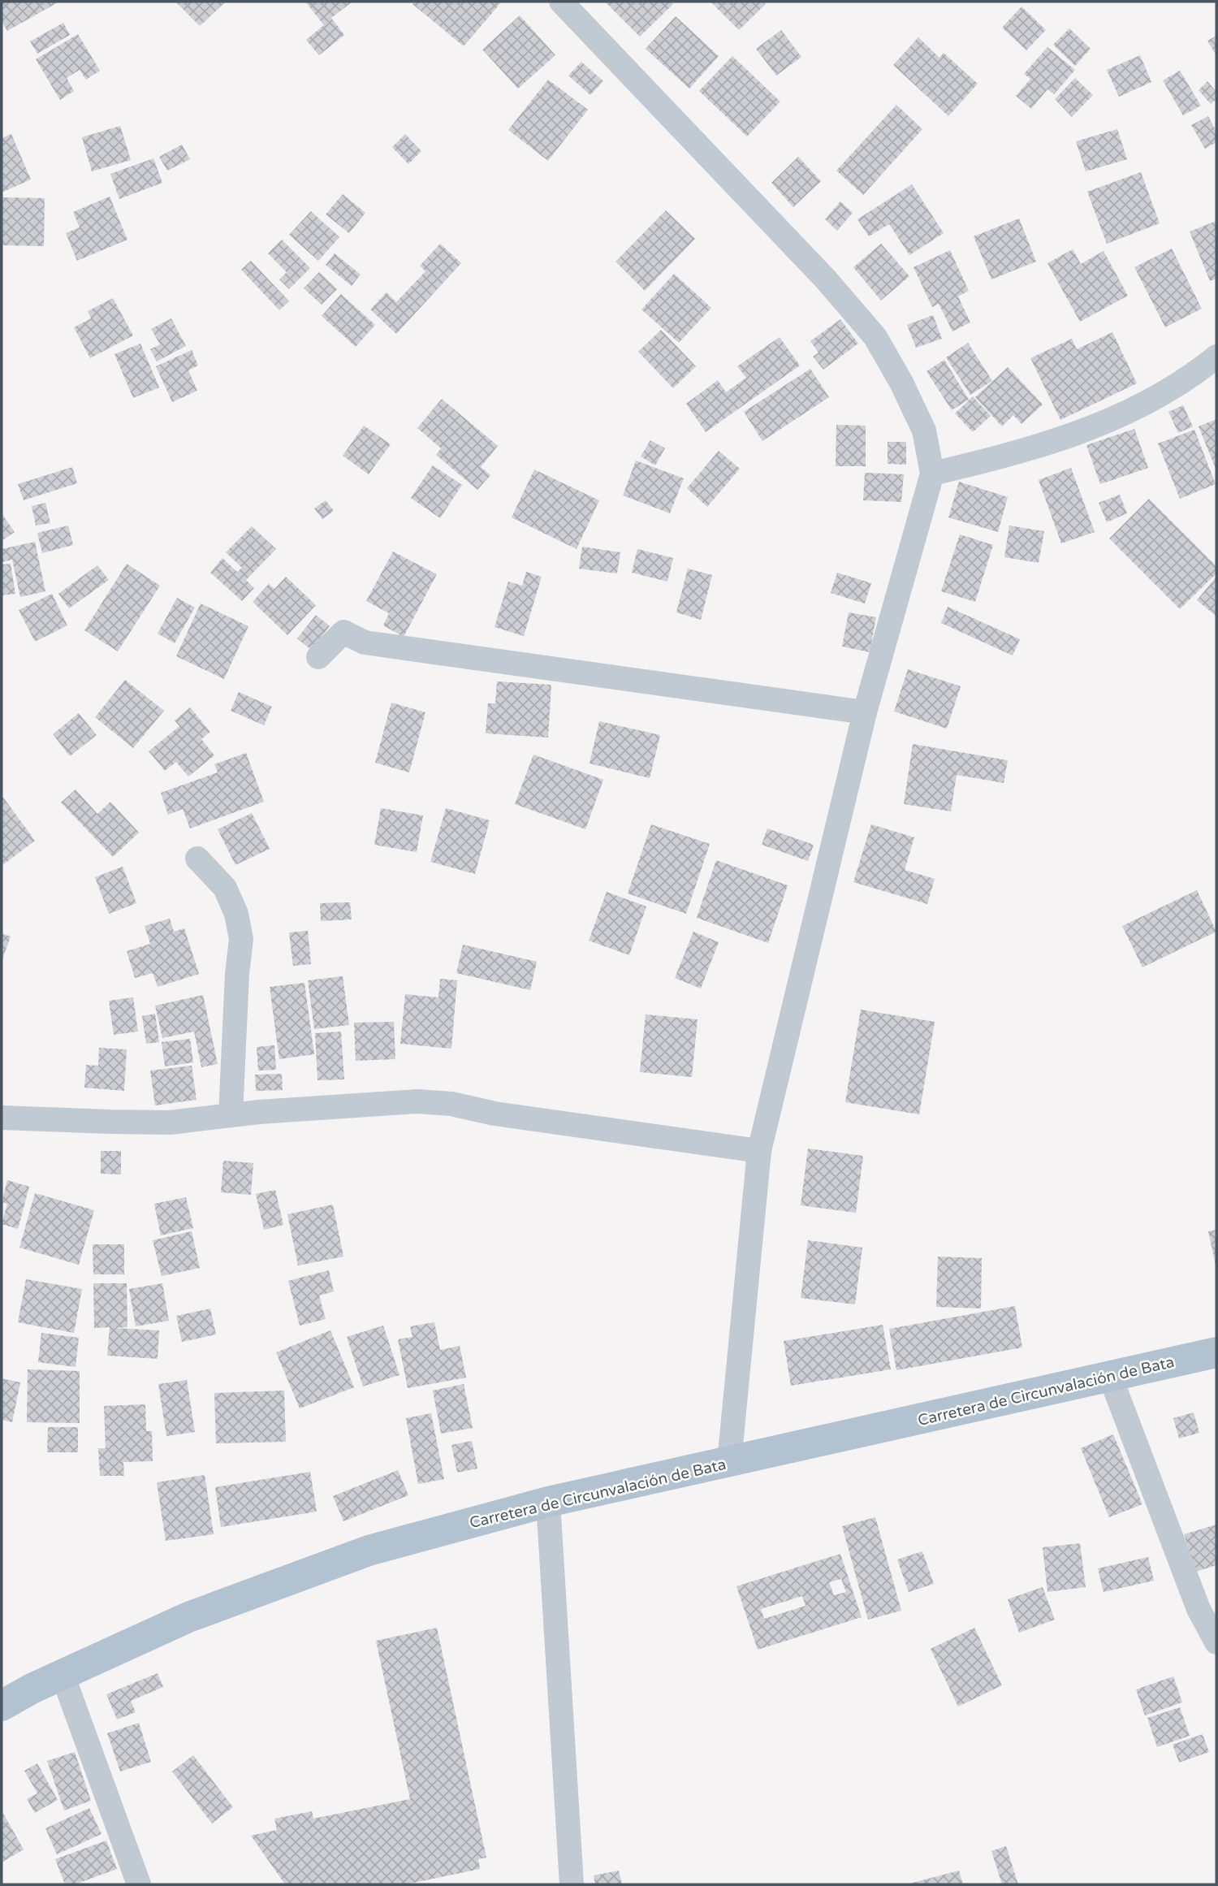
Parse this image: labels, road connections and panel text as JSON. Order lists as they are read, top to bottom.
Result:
{
  "streets": {
    "main road": ["Carretera de Circunvalación de Bata"]
  }
}
